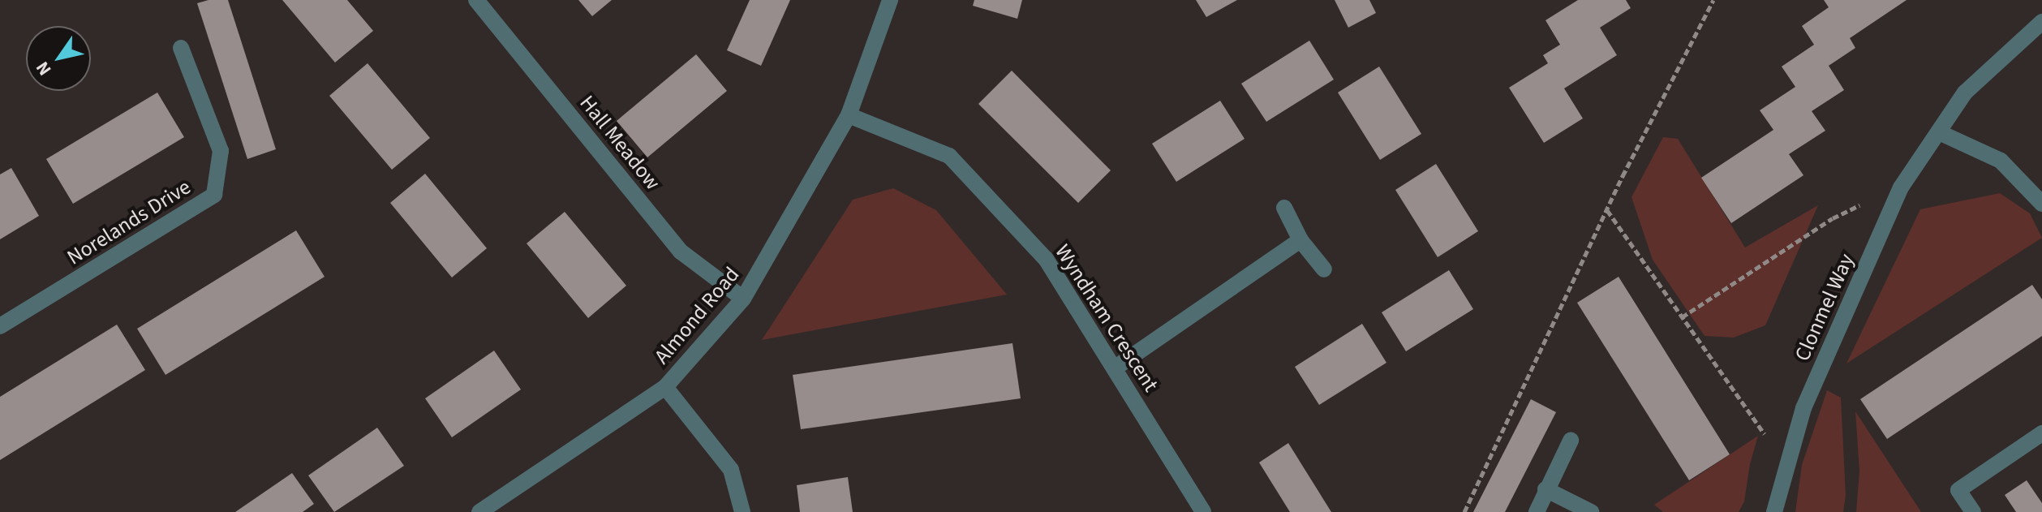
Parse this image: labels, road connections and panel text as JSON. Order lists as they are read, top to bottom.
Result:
{
  "streets": {
    "street": [
      "Hall Meadow",
      "Norelands Drive",
      "Clonmel Way",
      "Almond Road",
      "Wyndham Crescent"
    ]
  },
  "crossings": [
    ["Hall Meadow", "Almond Road"],
    ["Almond Road", "Wyndham Crescent"]
  ],
  "north": "bottom left"
}
